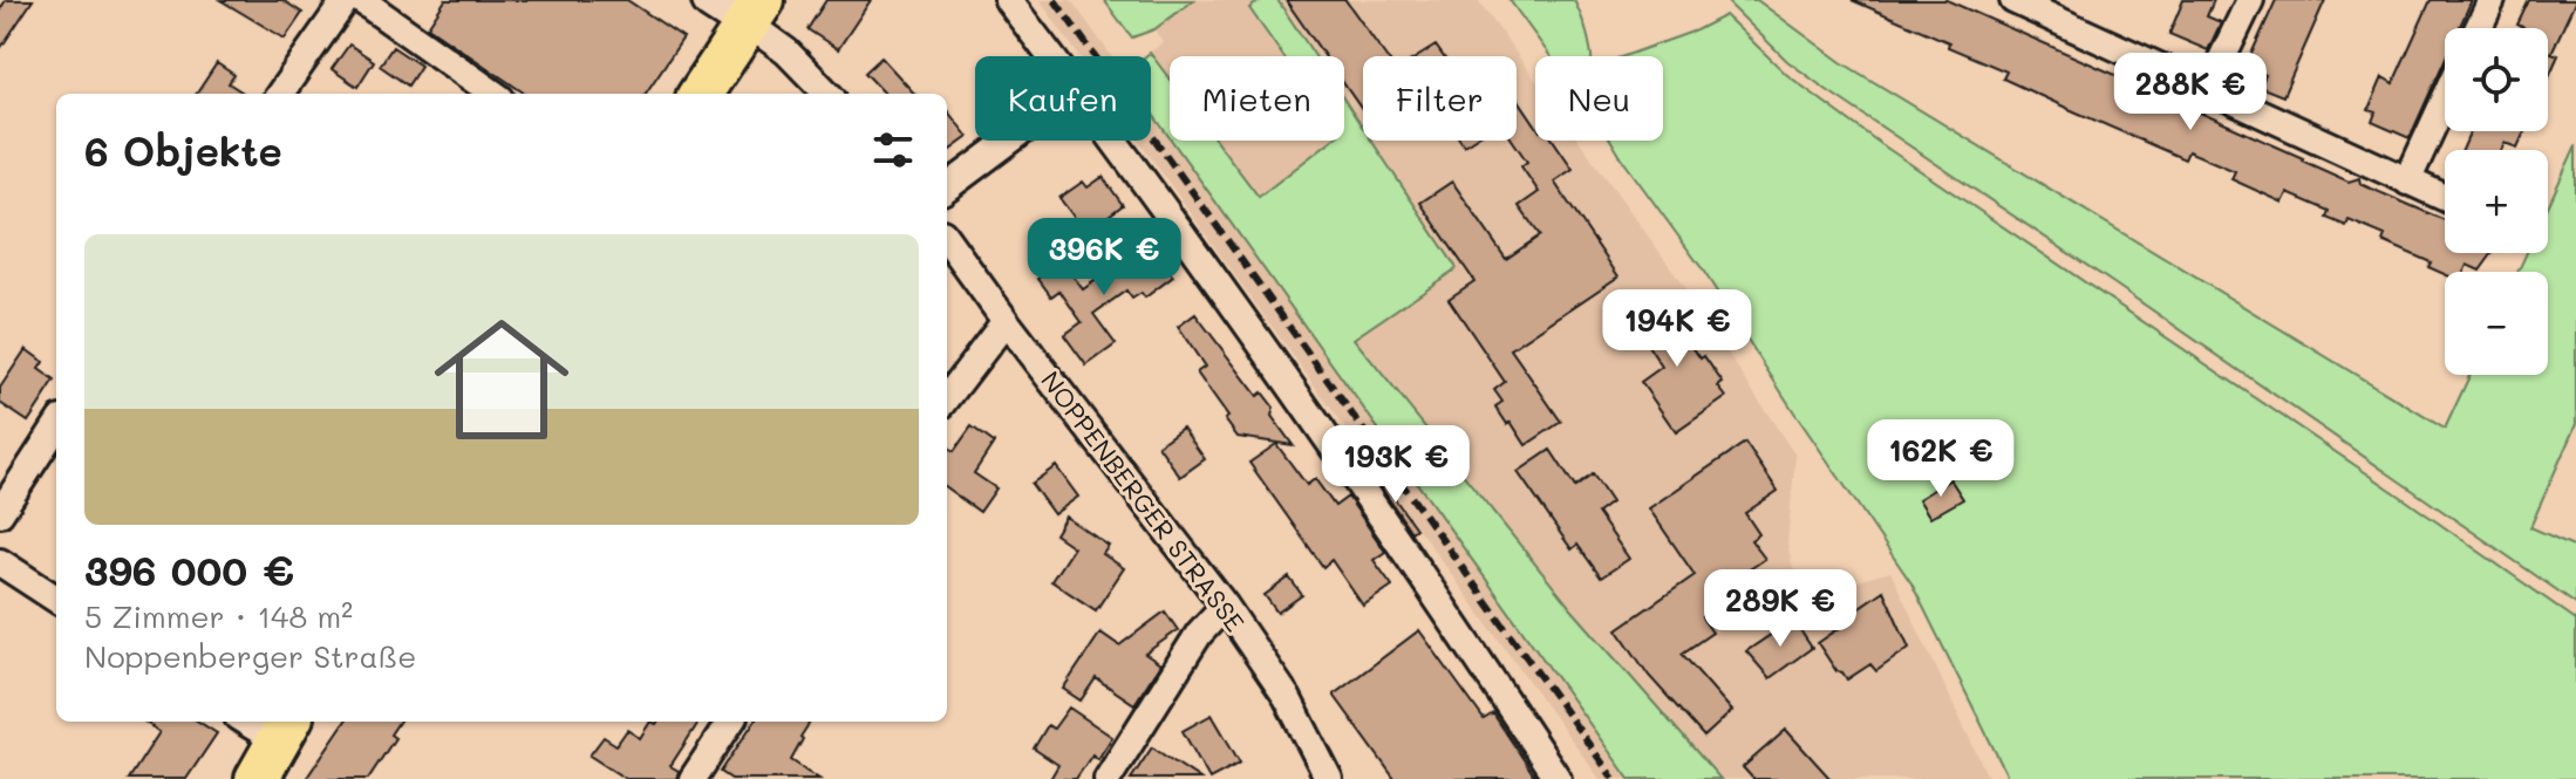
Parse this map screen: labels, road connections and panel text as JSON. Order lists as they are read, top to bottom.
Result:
{
  "streets": {
    "street": ["NOPPENBERGER STRASSE"]
  },
  "page": {
    "map_buttons": ["+", "−"],
    "price": [
      "288K €",
      "396K €",
      "194K €",
      "162K €",
      "193K €",
      "289K €"
    ],
    "chip": [
      "Kaufen",
      "Mieten",
      "Filter",
      "Neu"
    ],
    "heading": "6 Objekte",
    "list": [
      {
        "name": "396 000 €",
        "note": "5 Zimmer · 148 m² · Noppenberger Straße"
      }
    ]
  }
}
